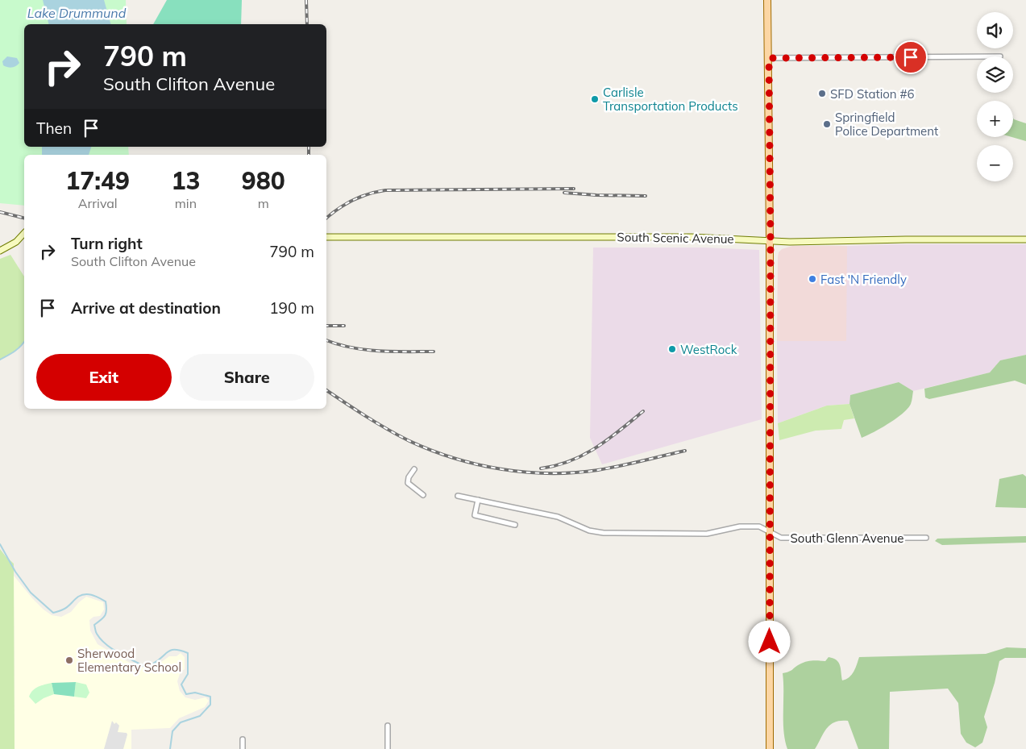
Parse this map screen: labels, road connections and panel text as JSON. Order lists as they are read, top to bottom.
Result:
{
  "streets": {
    "main road": ["South Scenic Avenue"],
    "street": ["South Glenn Avenue"]
  },
  "water": ["Lake Drummund"],
  "places": [
    "SFD Station #6",
    "Carlisle Transportation Products",
    "Springfield Police Department",
    "Fast 'N Friendly",
    "WestRock",
    "Sherwood Elementary School"
  ],
  "page": {
    "map_buttons": ["+", "−"],
    "turn": ["790 m", "South Clifton Avenue"],
    "then": "Then",
    "eta": [
      "17:49",
      "Arrival",
      "13",
      "min",
      "980",
      "m"
    ],
    "list": [
      {
        "name": "Turn right",
        "note": "South Clifton Avenue",
        "value": "790 m"
      },
      {
        "name": "Arrive at destination",
        "value": "190 m"
      }
    ],
    "buttons": ["Exit", "Share"]
  }
}
